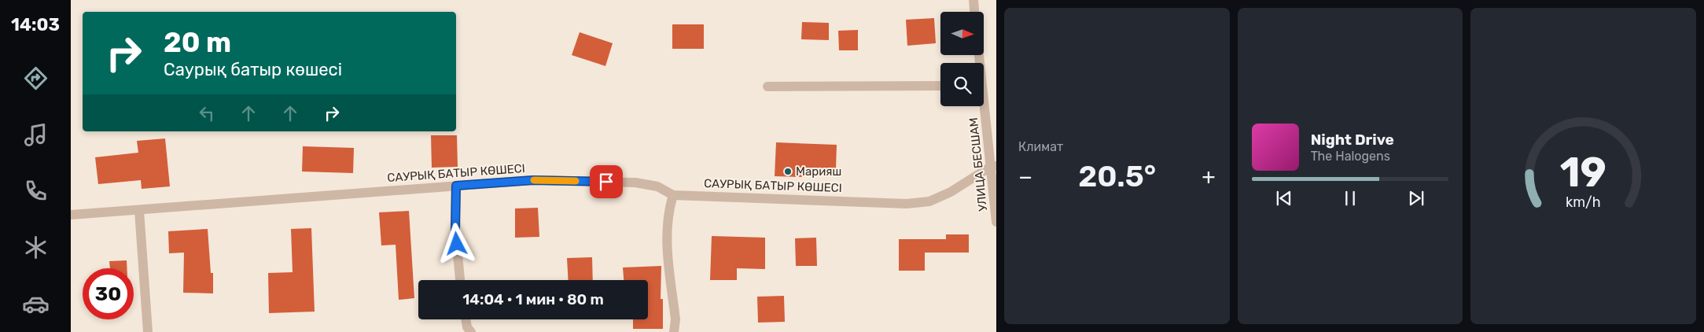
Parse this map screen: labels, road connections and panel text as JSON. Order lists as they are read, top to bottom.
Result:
{
  "streets": {
    "street": ["УЛИЦА БЕСШАМ", "САУРЫҚ БАТЫР КӨШЕСІ"]
  },
  "crossings": [
    ["УЛИЦА БЕСШАМ", "САУРЫҚ БАТЫР КӨШЕСІ"]
  ],
  "places": ["Марияш"],
  "north": "right",
  "page": {
    "tabs": "14:03",
    "tile": "Климат",
    "turn": ["20 m", "Саурық батыр көшесі"],
    "song": ["Night Drive", "The Halogens"],
    "heat": ["−", "20.5°", "+"],
    "limit": "30",
    "trip": "14:04 · 1 мин · 80 m",
    "gauge": ["19", "km/h"]
  }
}
